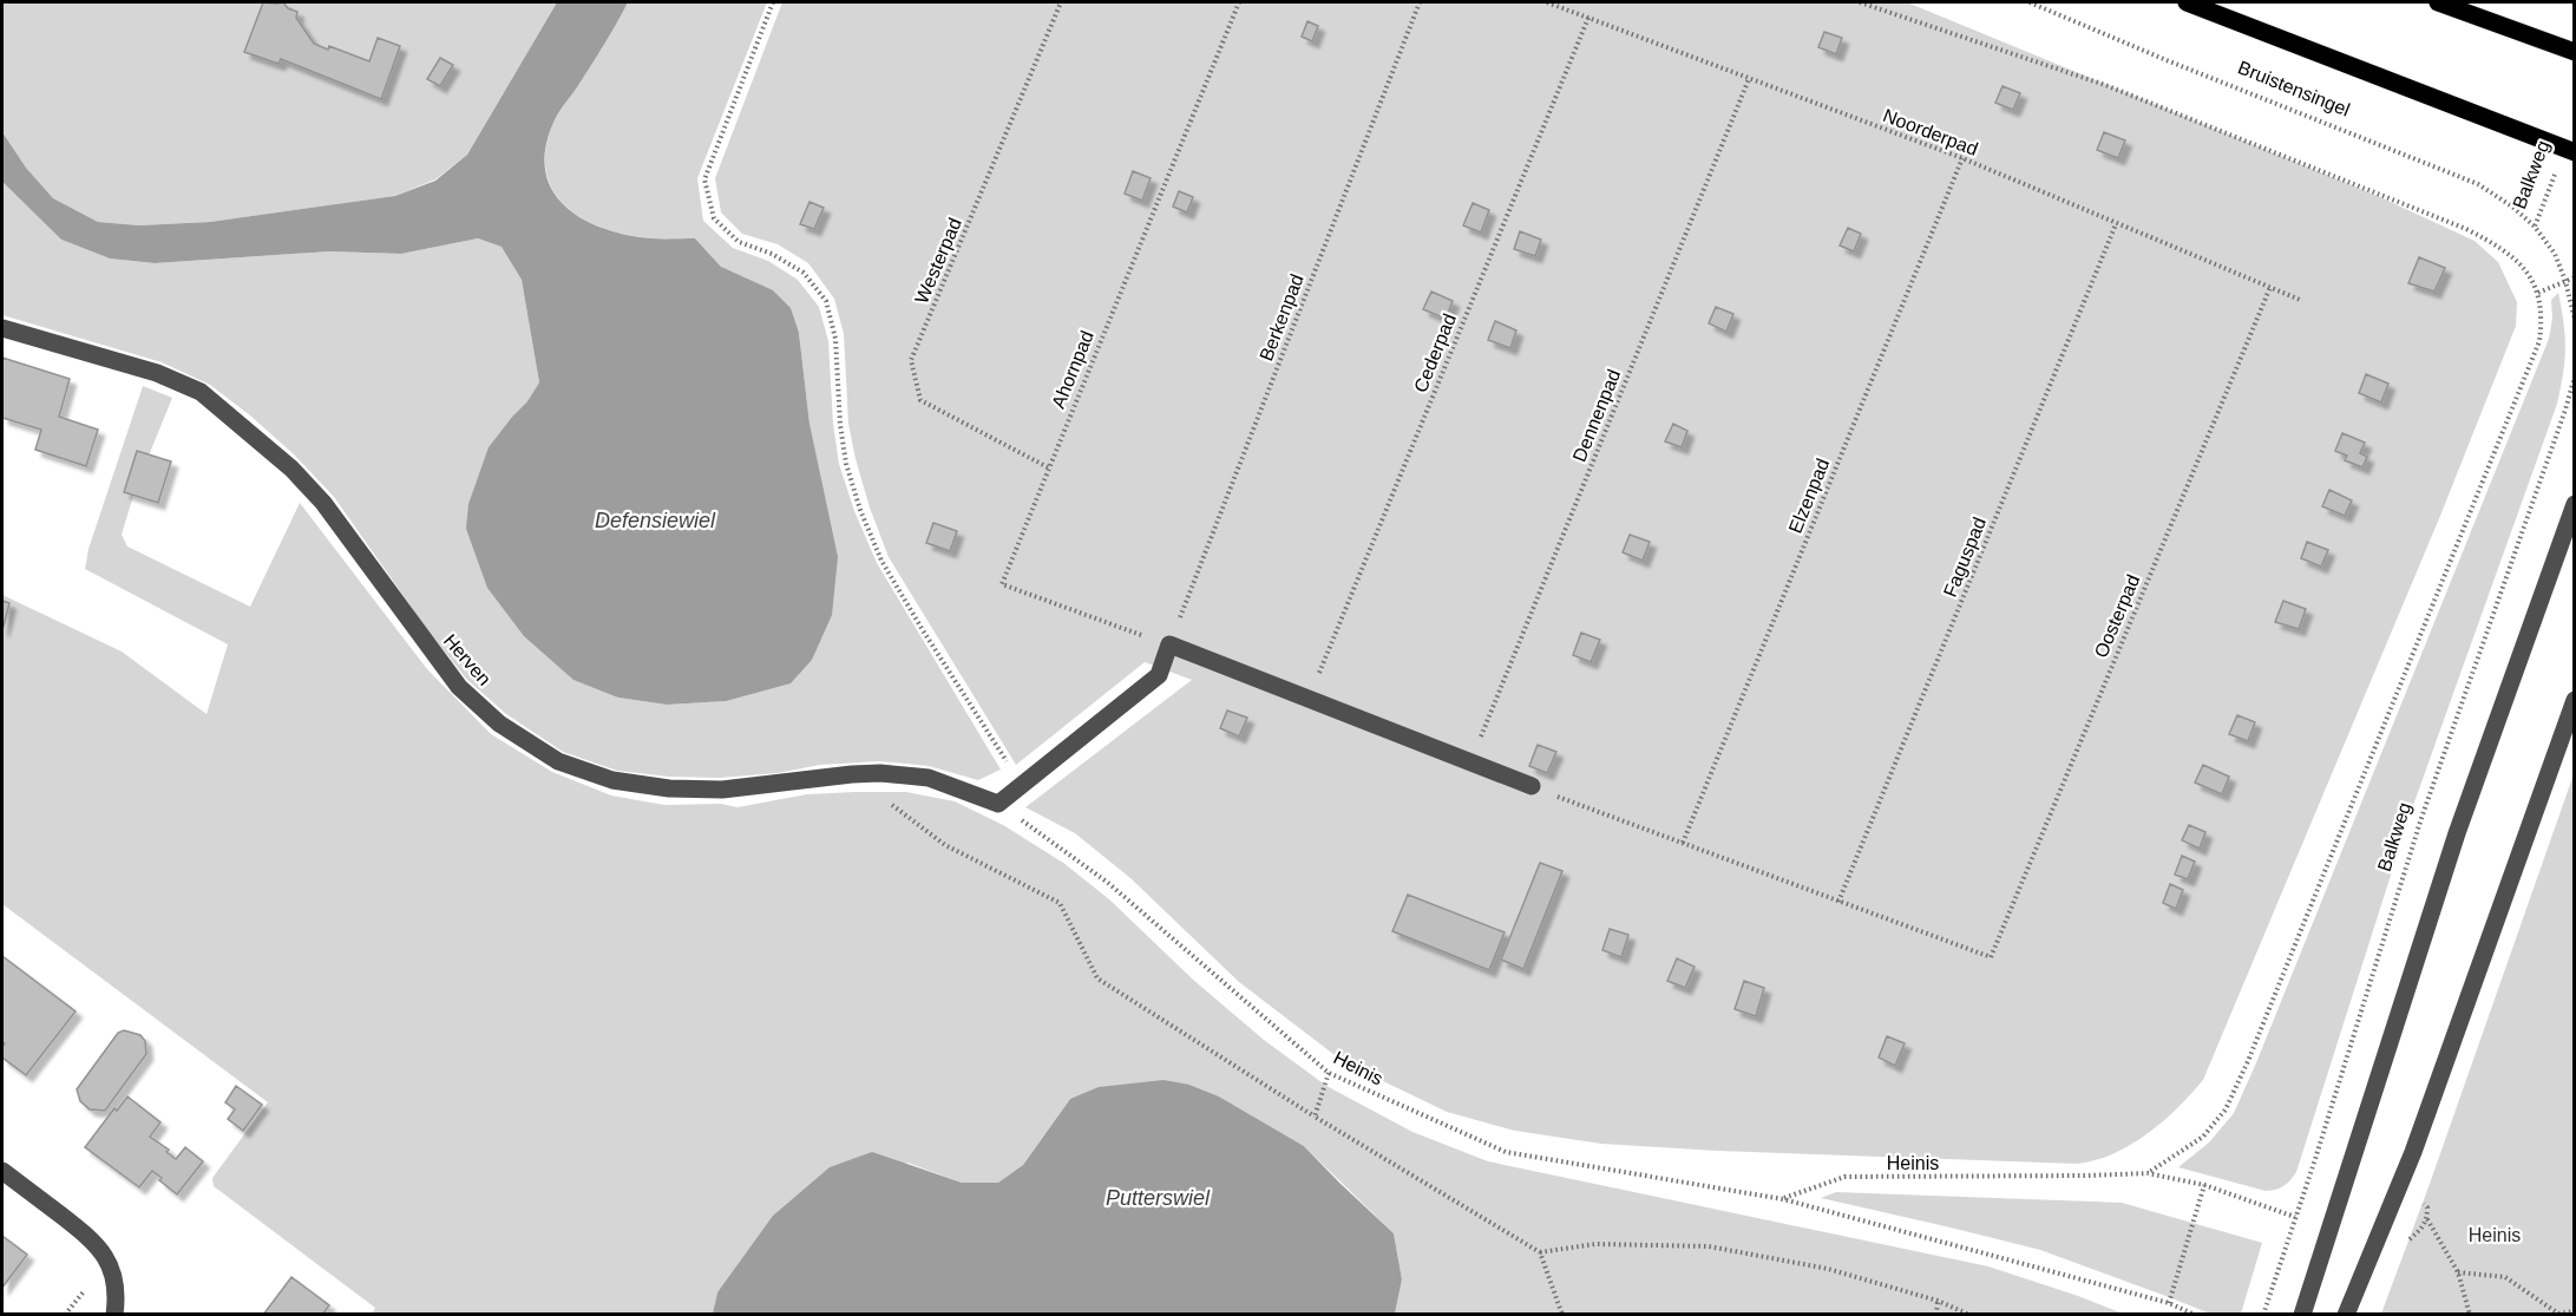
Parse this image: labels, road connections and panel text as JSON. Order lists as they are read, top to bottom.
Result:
{
  "streets": {
    "street": ["Herven"],
    "path": [
      "Bruistensingel",
      "Noorderpad",
      "Balkweg",
      "Westerpad",
      "Berkenpad",
      "Cederpad",
      "Ahornpad",
      "Dennenpad",
      "Elzenpad",
      "Faguspad",
      "Oosterpad",
      "Heinis"
    ]
  },
  "crossings": [
    ["Bruistensingel", "Balkweg"],
    ["Noorderpad", "Cederpad"],
    ["Noorderpad", "Dennenpad"],
    ["Noorderpad", "Elzenpad"],
    ["Noorderpad", "Faguspad"],
    ["Noorderpad", "Oosterpad"],
    ["Balkweg", "Heinis"],
    ["Westerpad", "Ahornpad"],
    ["Berkenpad", "Ahornpad"],
    ["Faguspad", "Oosterpad"],
    ["Herven", "Heinis"]
  ],
  "water": ["Defensiewiel", "Putterswiel"],
  "parks": ["Heinis"]
}
